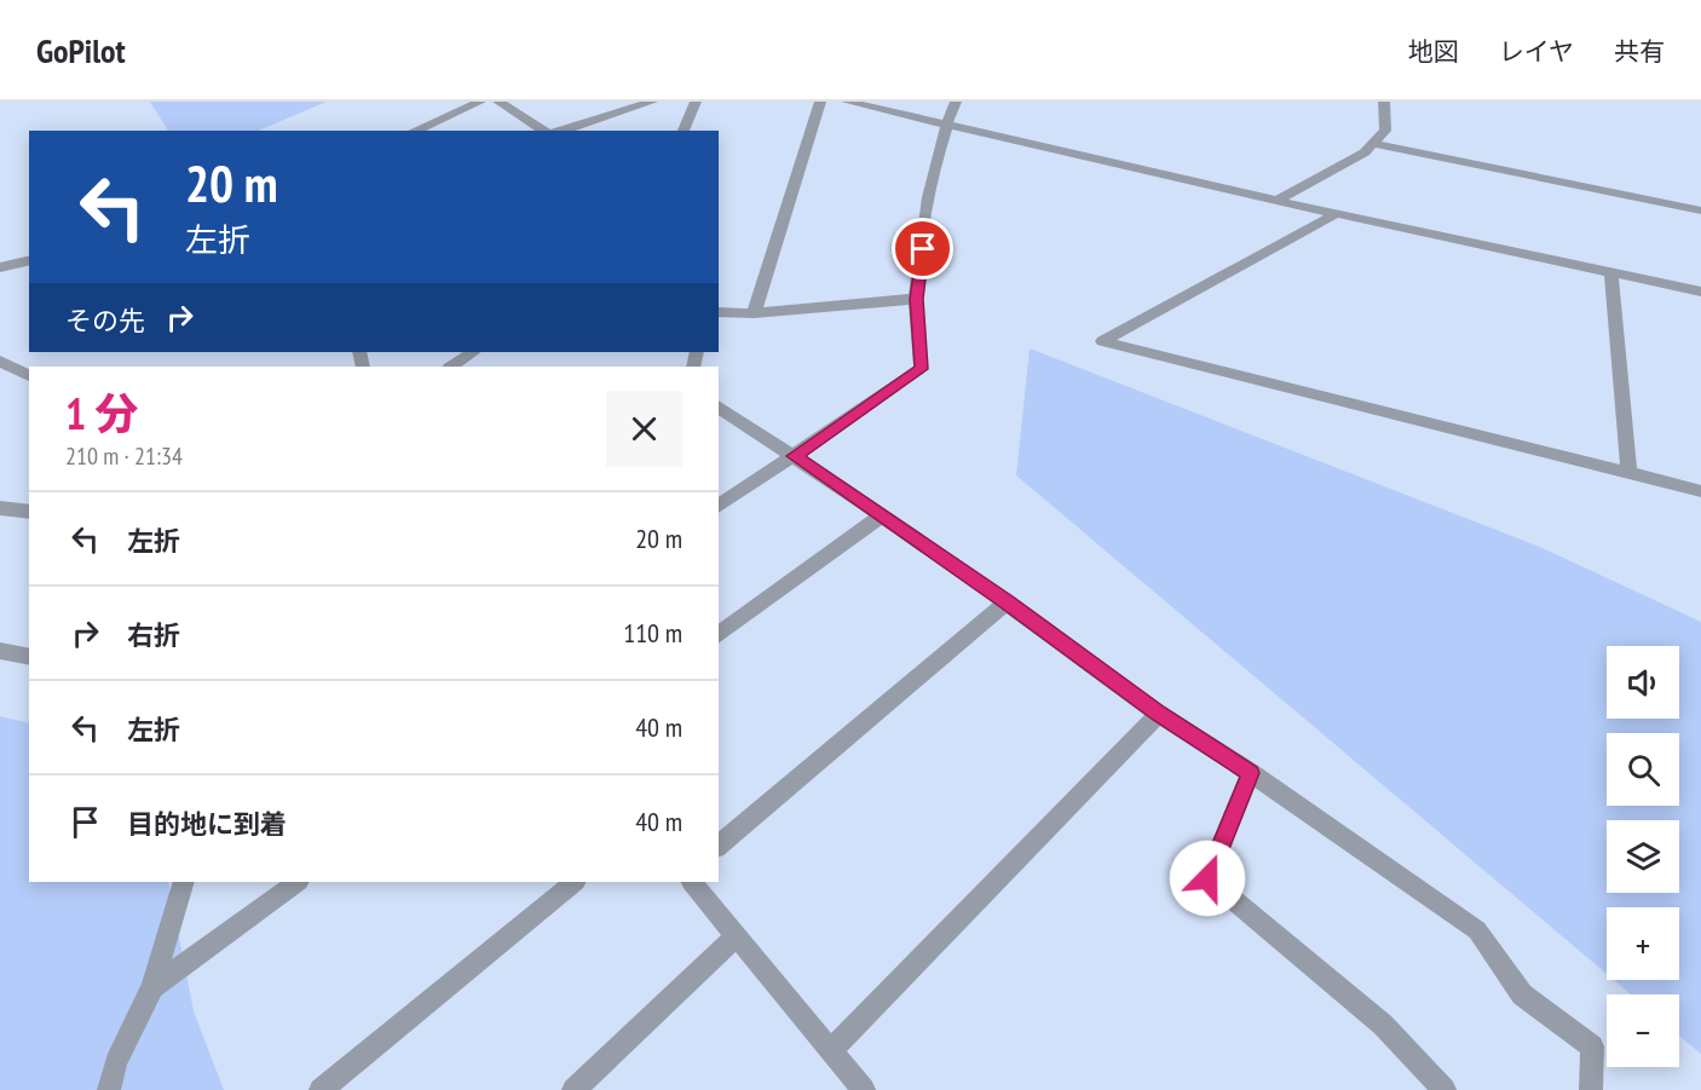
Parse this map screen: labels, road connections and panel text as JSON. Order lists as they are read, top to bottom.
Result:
{
  "page": {
    "header": "GoPilot",
    "nav": ["地図", "レイヤ", "共有"],
    "turn": ["20 m", "左折"],
    "then": "その先",
    "heading": ["1 分", "210 m · 21:34"],
    "list": [
      {
        "name": "左折",
        "value": "20 m"
      },
      {
        "name": "右折",
        "value": "110 m"
      },
      {
        "name": "左折",
        "value": "40 m"
      },
      {
        "name": "目的地に到着",
        "value": "40 m"
      }
    ],
    "map_buttons": ["+", "−"]
  }
}
